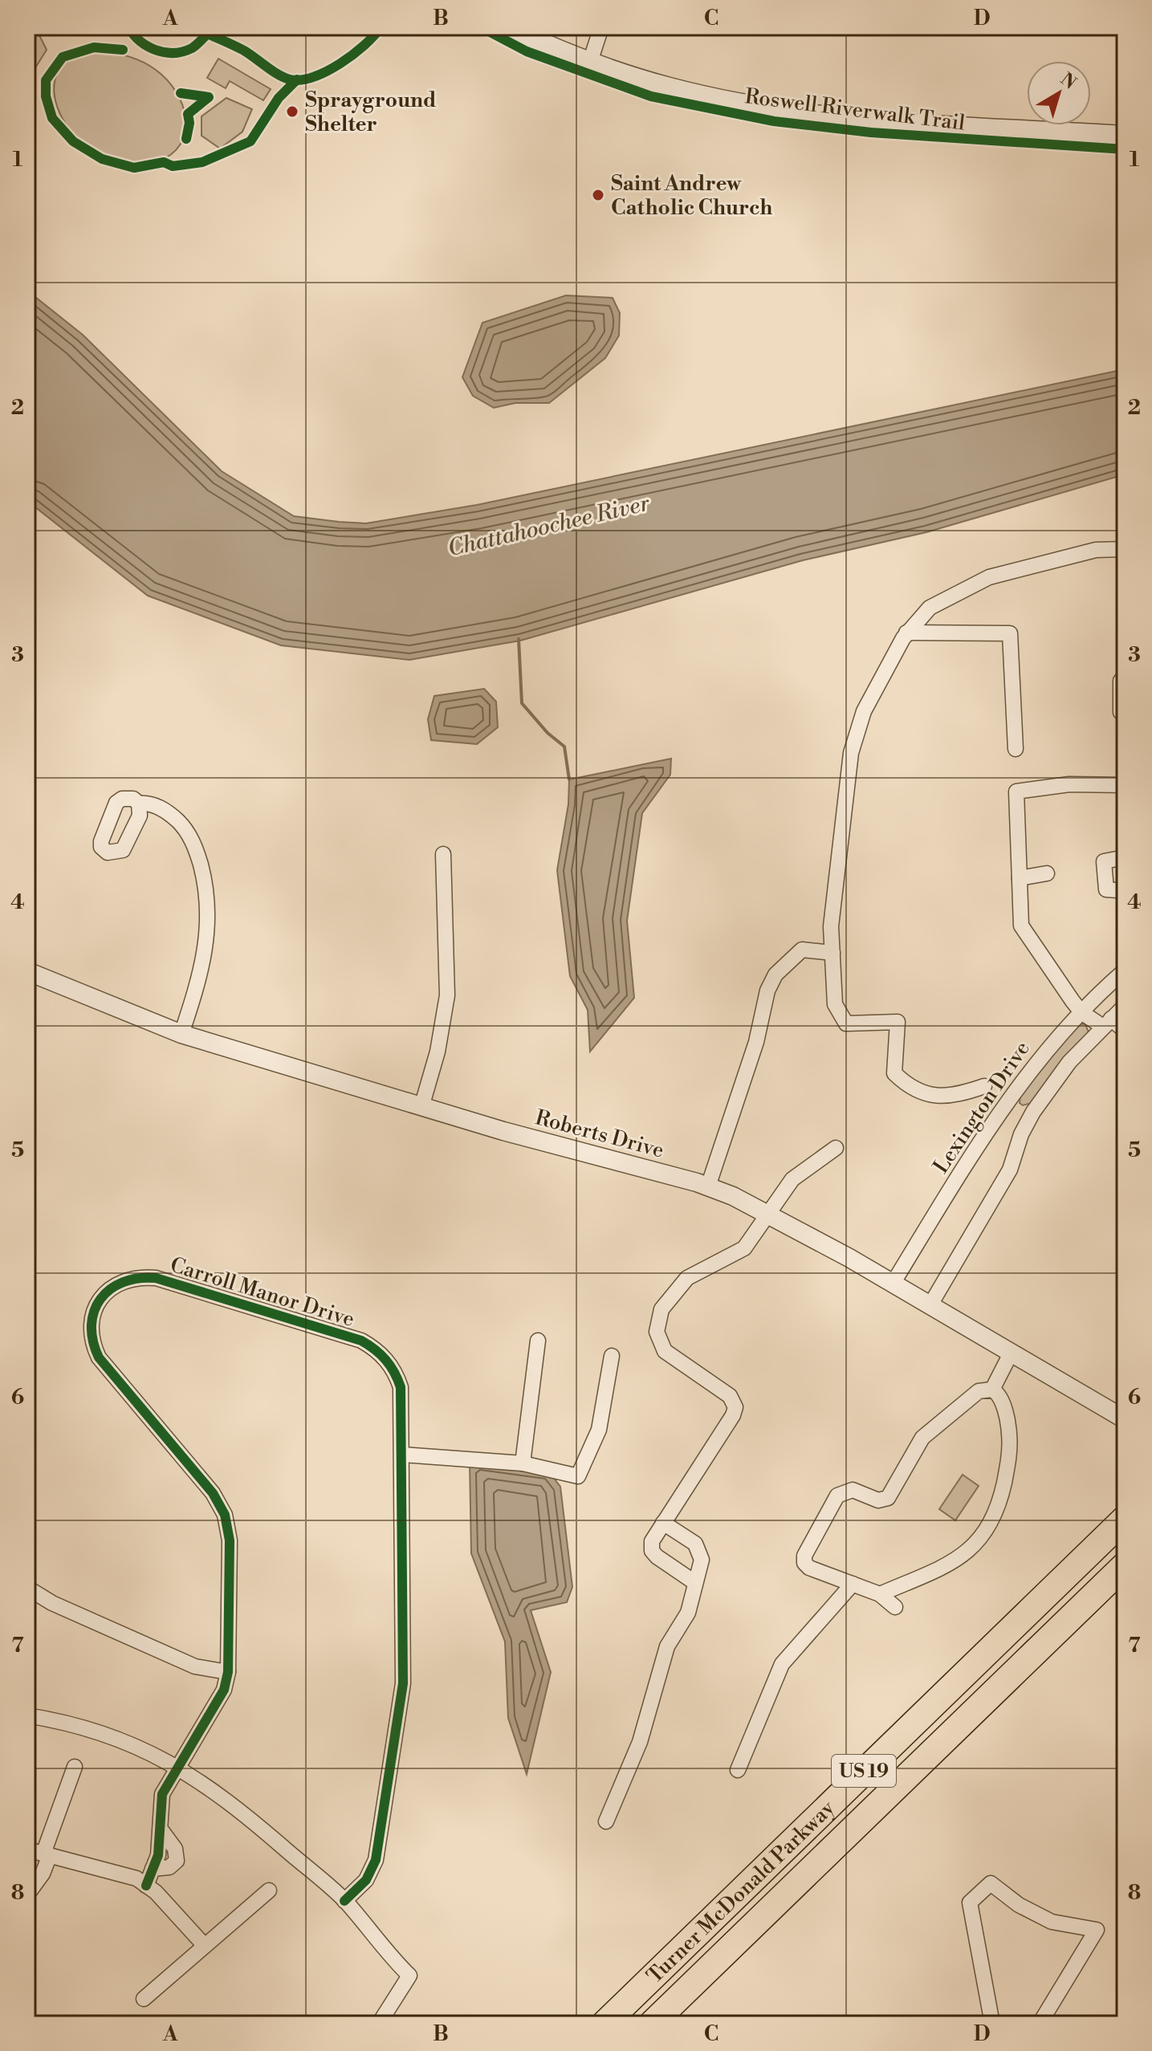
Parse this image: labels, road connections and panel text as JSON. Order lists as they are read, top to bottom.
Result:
{
  "streets": {
    "highway": ["US 19", "Turner McDonald Parkway"],
    "street": ["Lexington Drive", "Roberts Drive", "Carroll Manor Drive"],
    "cycle path": ["Roswell Riverwalk Trail"]
  },
  "crossings": [
    ["Lexington Drive", "Roberts Drive"]
  ],
  "water": ["Chattahoochee River"],
  "places": ["Sprayground Shelter", "Saint Andrew Catholic Church"],
  "north": "top right",
  "grid": {
    "columns": [
      "A",
      "B",
      "C",
      "D"
    ],
    "rows": [
      "1",
      "2",
      "3",
      "4",
      "5",
      "6",
      "7",
      "8"
    ]
  }
}
